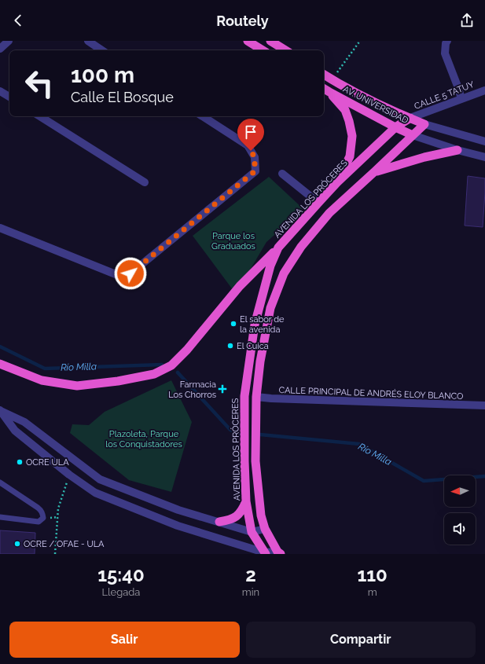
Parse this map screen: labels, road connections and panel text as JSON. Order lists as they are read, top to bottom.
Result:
{
  "streets": {
    "highway": ["AV. UNIVERSIDAD", "AVENIDA LOS PRÓCERES"],
    "street": ["CALLE 5 TATUY", "CALLE PRINCIPAL DE ANDRÉS ELOY BLANCO"]
  },
  "crossings": [
    ["CALLE 5 TATUY", "AVENIDA LOS PRÓCERES"],
    ["AV. UNIVERSIDAD", "AVENIDA LOS PRÓCERES"]
  ],
  "water": ["Río Milla"],
  "parks": ["Parque los Graduados", "Plazoleta, Parque los Conquistadores"],
  "places": {
    "other": [
      "El sabor de la avenida",
      "El Cuica",
      "OCRE ULA",
      "OCRE / OFAE - ULA"
    ],
    "health": ["Farmacia Los Chorros"]
  },
  "north": "left",
  "page": {
    "header": "Routely",
    "turn": ["100 m", "Calle El Bosque"],
    "eta": [
      "15:40",
      "Llegada",
      "2",
      "min",
      "110",
      "m"
    ],
    "buttons": ["Salir", "Compartir"]
  }
}
